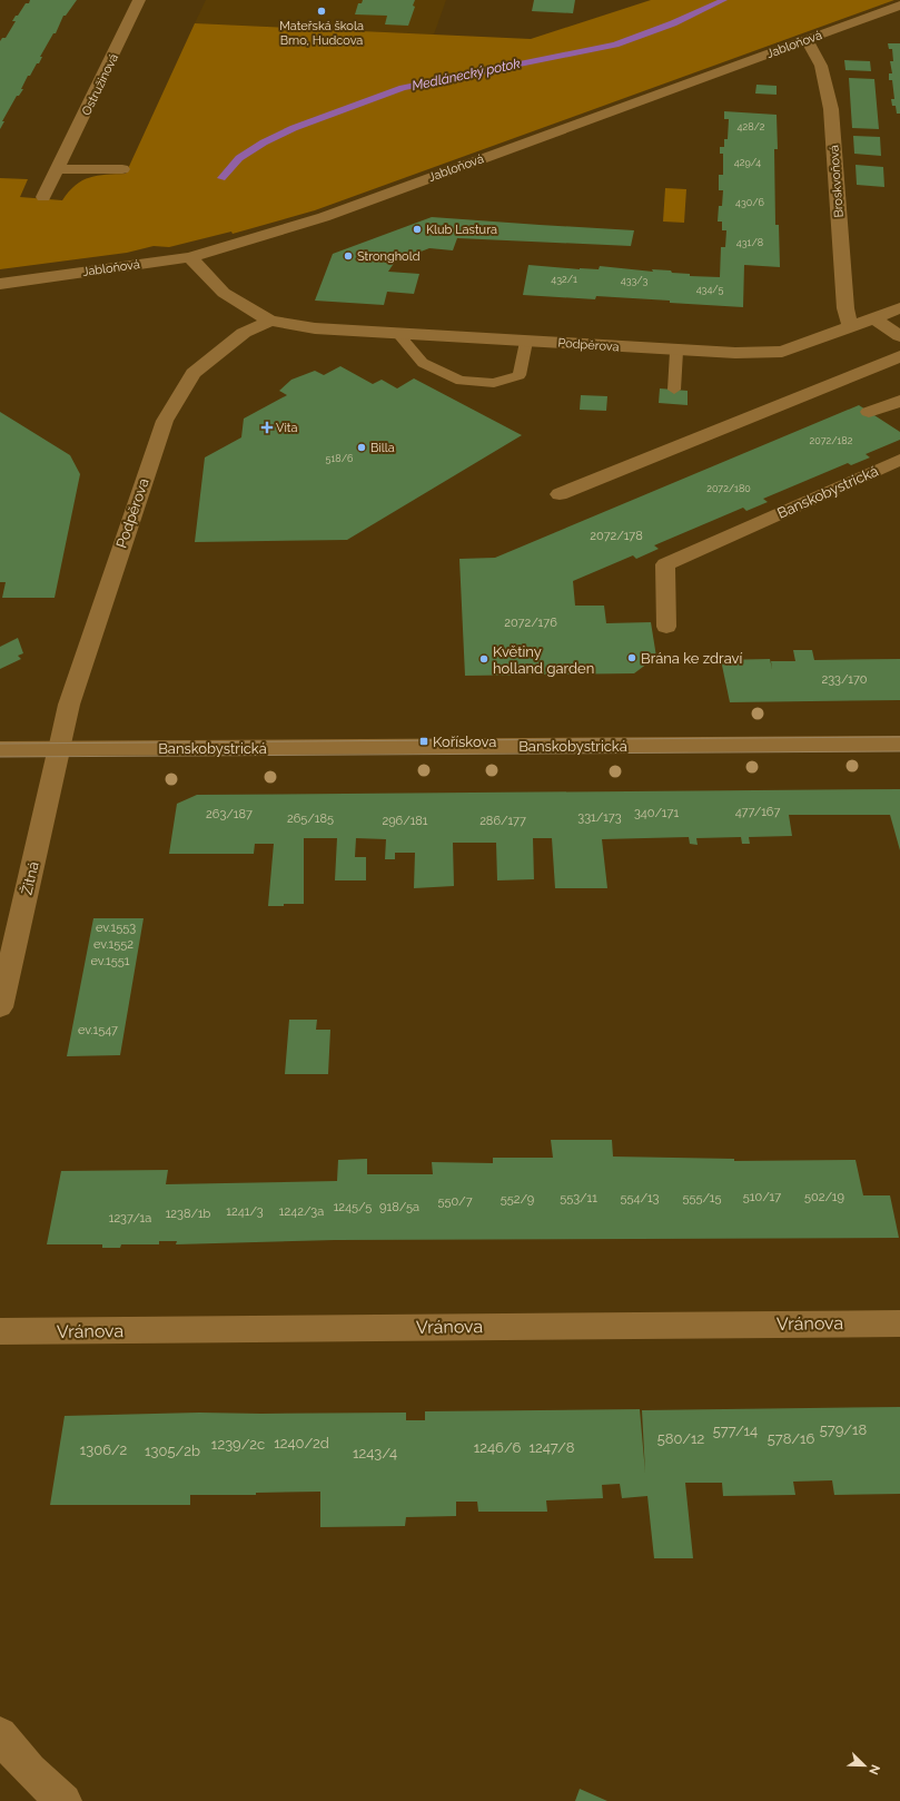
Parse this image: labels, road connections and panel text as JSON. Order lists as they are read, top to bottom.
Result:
{
  "streets": {
    "street": [
      "Jabloňová",
      "Ostružinová",
      "Broskvoňová",
      "Podpěrova",
      "Banskobystrická",
      "Žitná",
      "Vránova"
    ]
  },
  "crossings": [
    ["Jabloňová", "Broskvoňová"],
    ["Jabloňová", "Podpěrova"],
    ["Broskvoňová", "Podpěrova"],
    ["Podpěrova", "Banskobystrická"],
    ["Podpěrova", "Žitná"],
    ["Banskobystrická", "Žitná"]
  ],
  "water": ["Medlánecký potok"],
  "places": {
    "other": [
      "Mateřská škola Brno, Hudcova",
      "Klub Lastura",
      "Stronghold",
      "Billa",
      "Brána ke zdraví",
      "Květiny holland garden"
    ],
    "health": ["Vita"],
    "transit": ["Kořískova"]
  },
  "house_numbers": [
    "428/2",
    "429/4",
    "430/6",
    "431/8",
    "432/1",
    "433/3",
    "434/5",
    "2072/182",
    "518/6",
    "2072/180",
    "2072/178",
    "2072/176",
    "233/170",
    "477/167",
    "340/171",
    "263/187",
    "331/173",
    "265/185",
    "296/181",
    "286/177",
    "ev.1553",
    "ev.1552",
    "ev.1551",
    "ev.1547",
    "510/17",
    "502/19",
    "553/11",
    "554/13",
    "555/15",
    "552/9",
    "550/7",
    "1245/5",
    "918/5a",
    "1241/3",
    "1242/3a",
    "1238/1b",
    "1237/1a",
    "579/18",
    "577/14",
    "580/12",
    "578/16",
    "1240/2d",
    "1239/2c",
    "1246/6",
    "1247/8",
    "1306/2",
    "1305/2b",
    "1243/4"
  ],
  "north": "bottom right"
}
